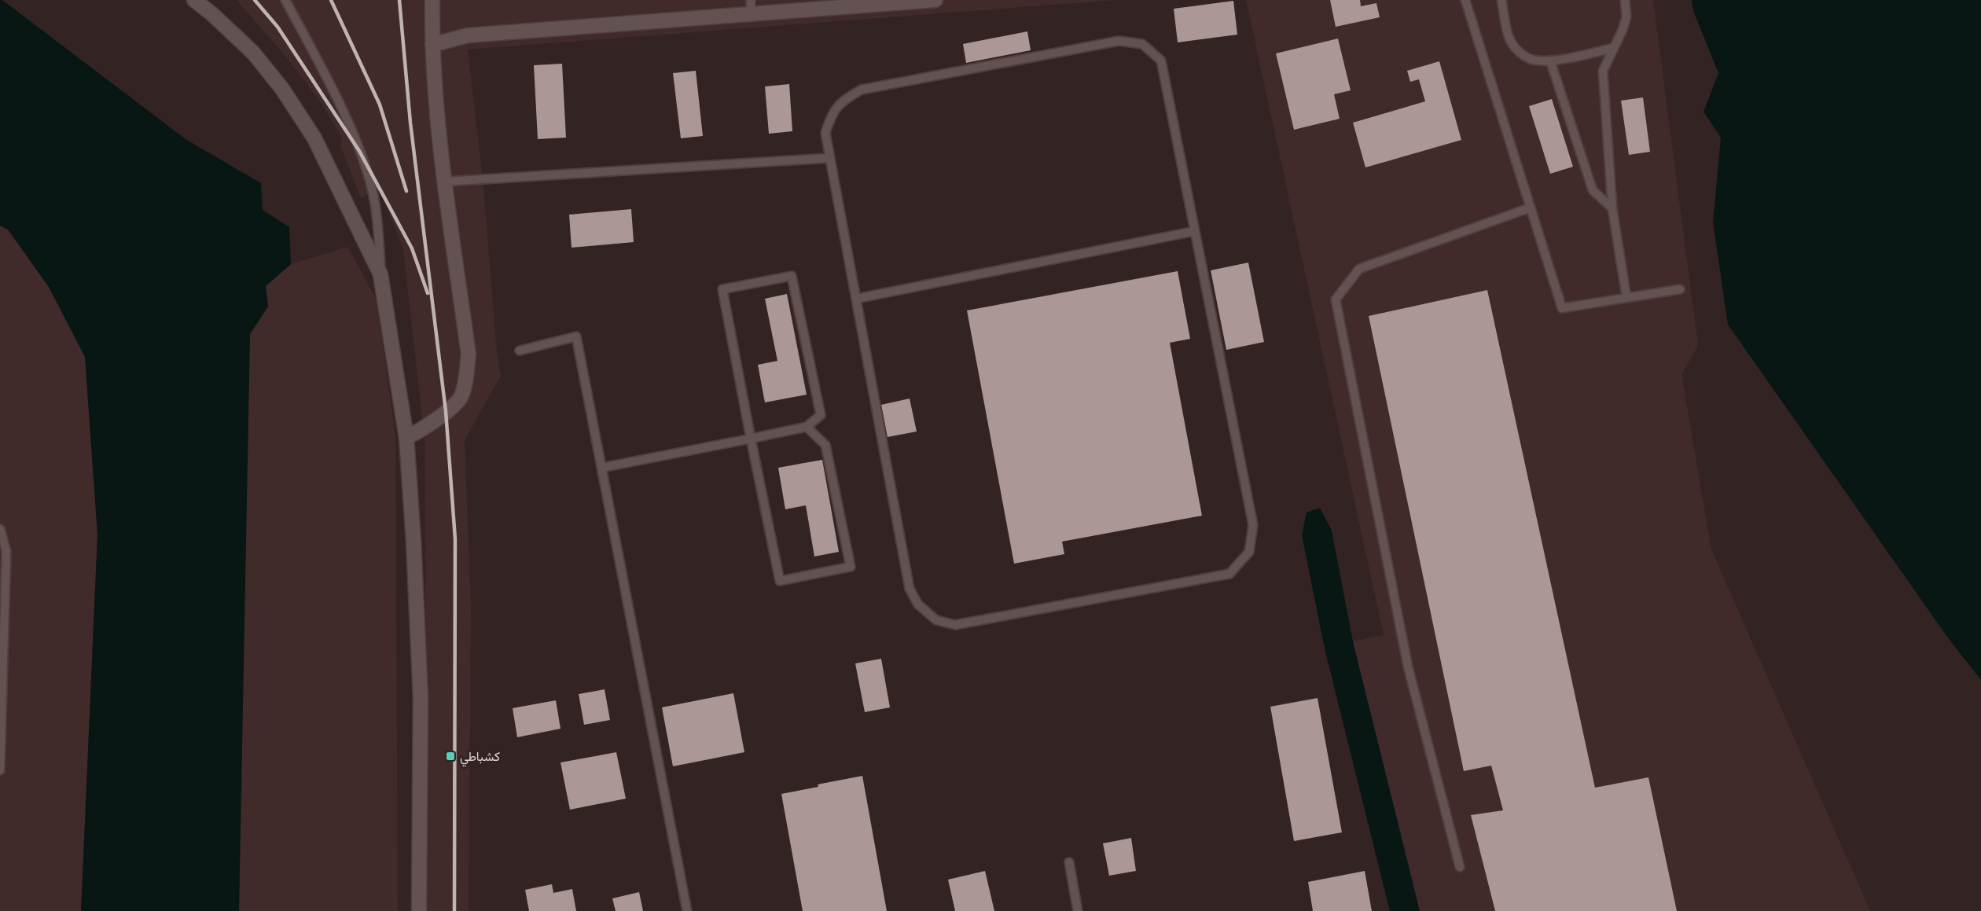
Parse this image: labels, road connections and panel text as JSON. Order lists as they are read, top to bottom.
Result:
{
  "places": {
    "transit": ["كشباطي"]
  }
}
